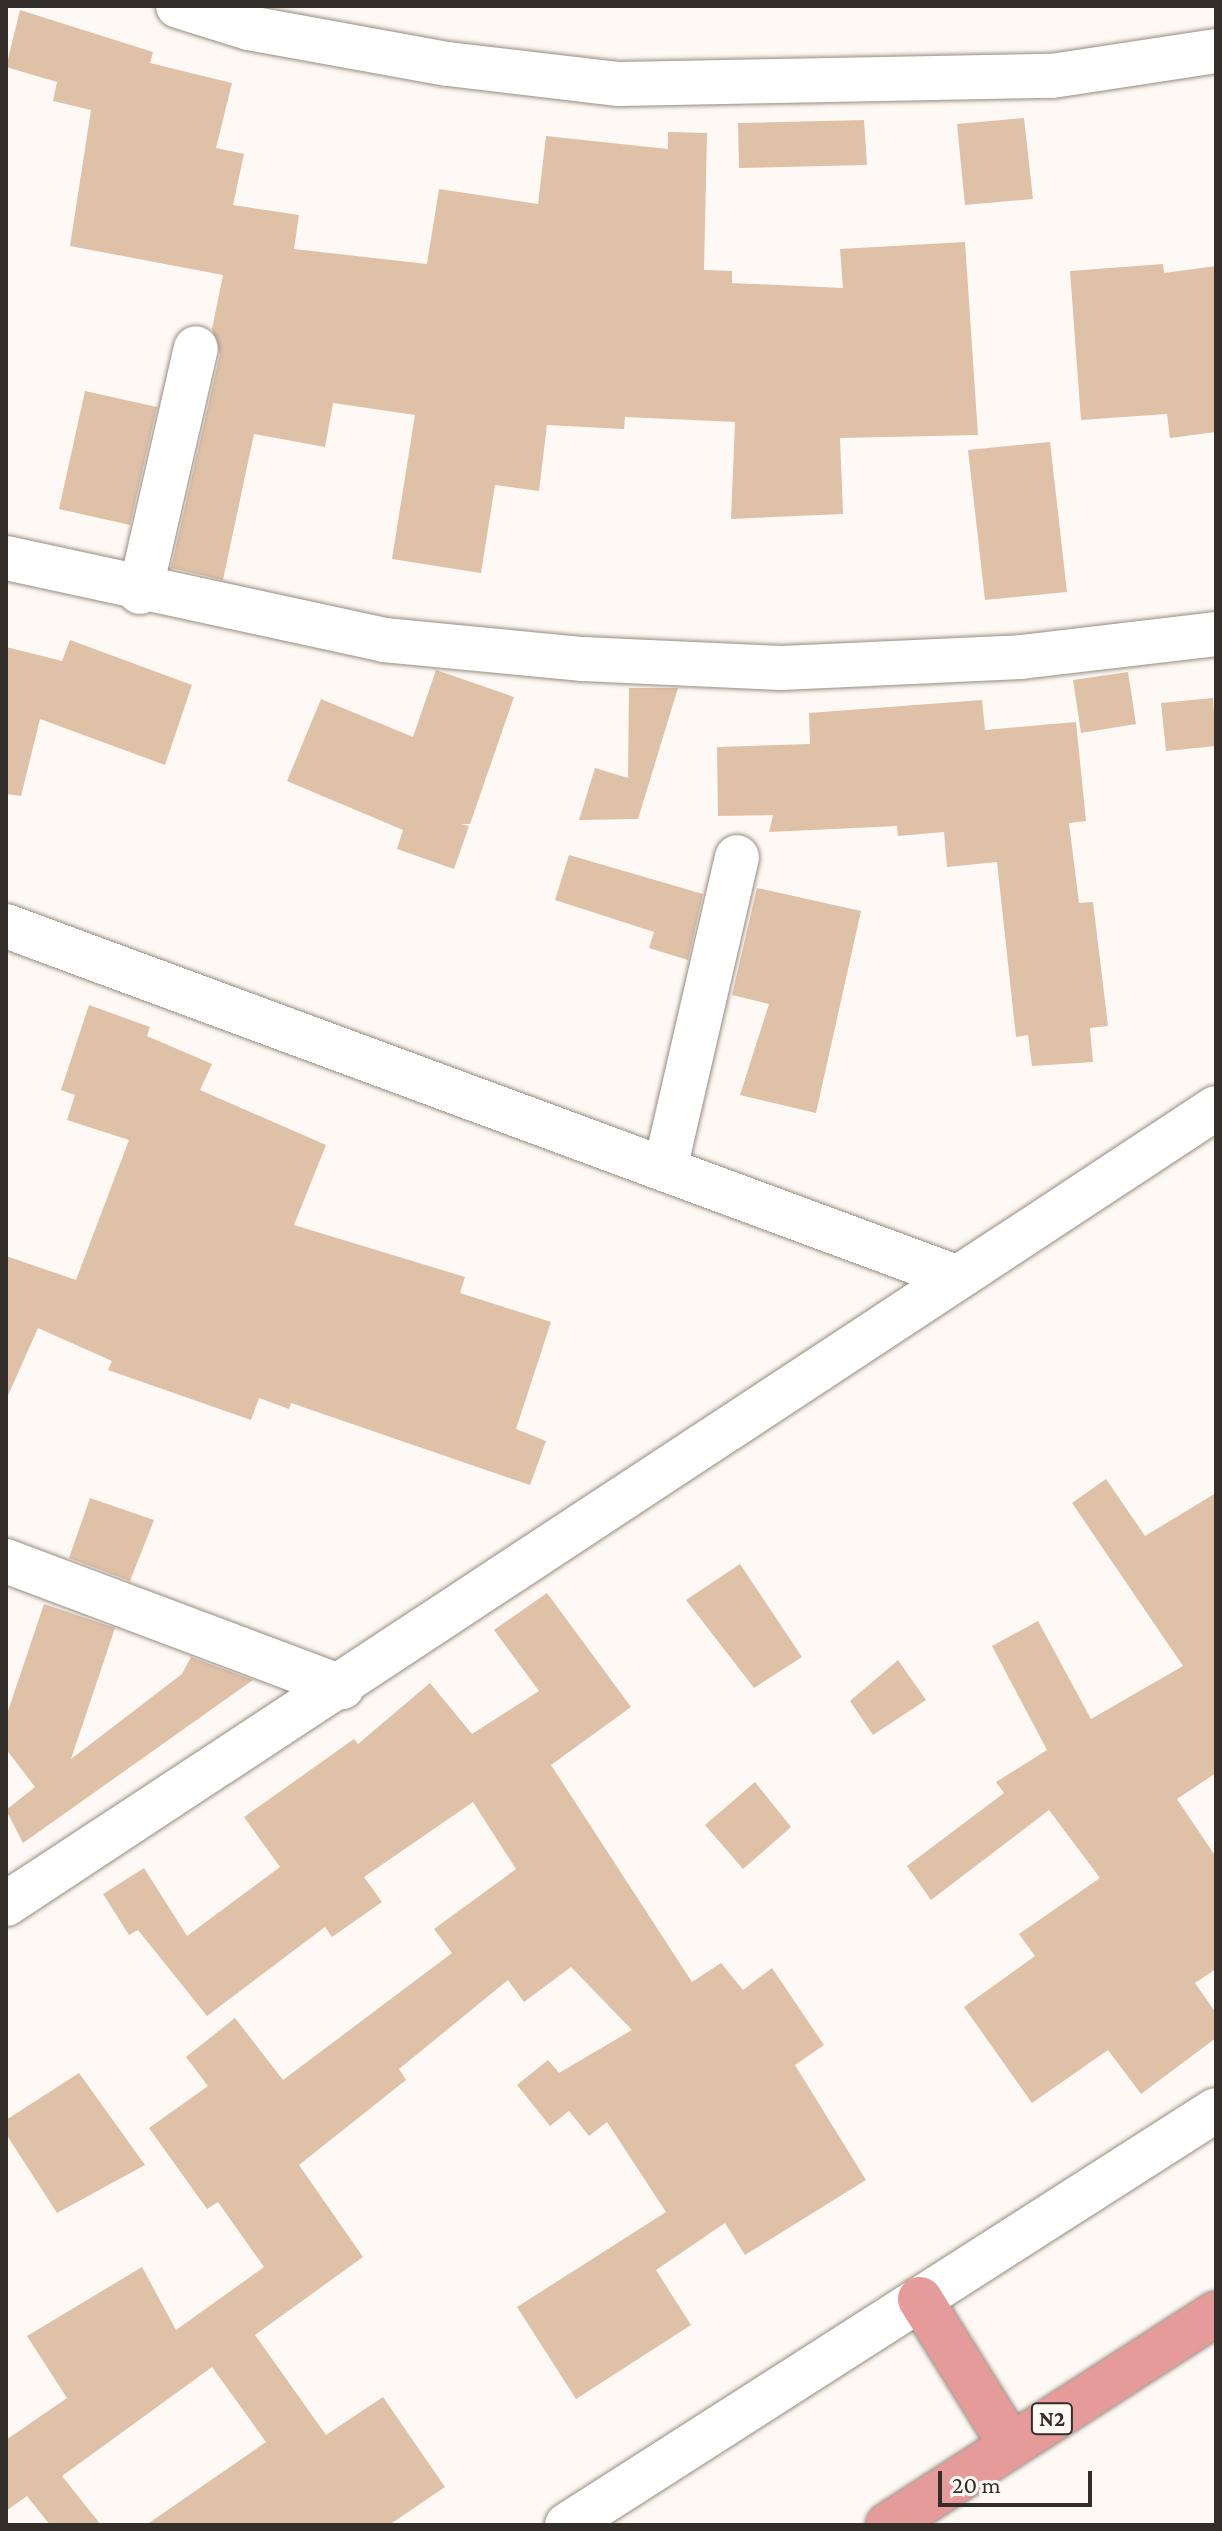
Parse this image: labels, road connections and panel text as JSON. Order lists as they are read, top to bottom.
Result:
{
  "streets": {
    "main road": ["N2"]
  },
  "scale_bar": "20 m"
}
